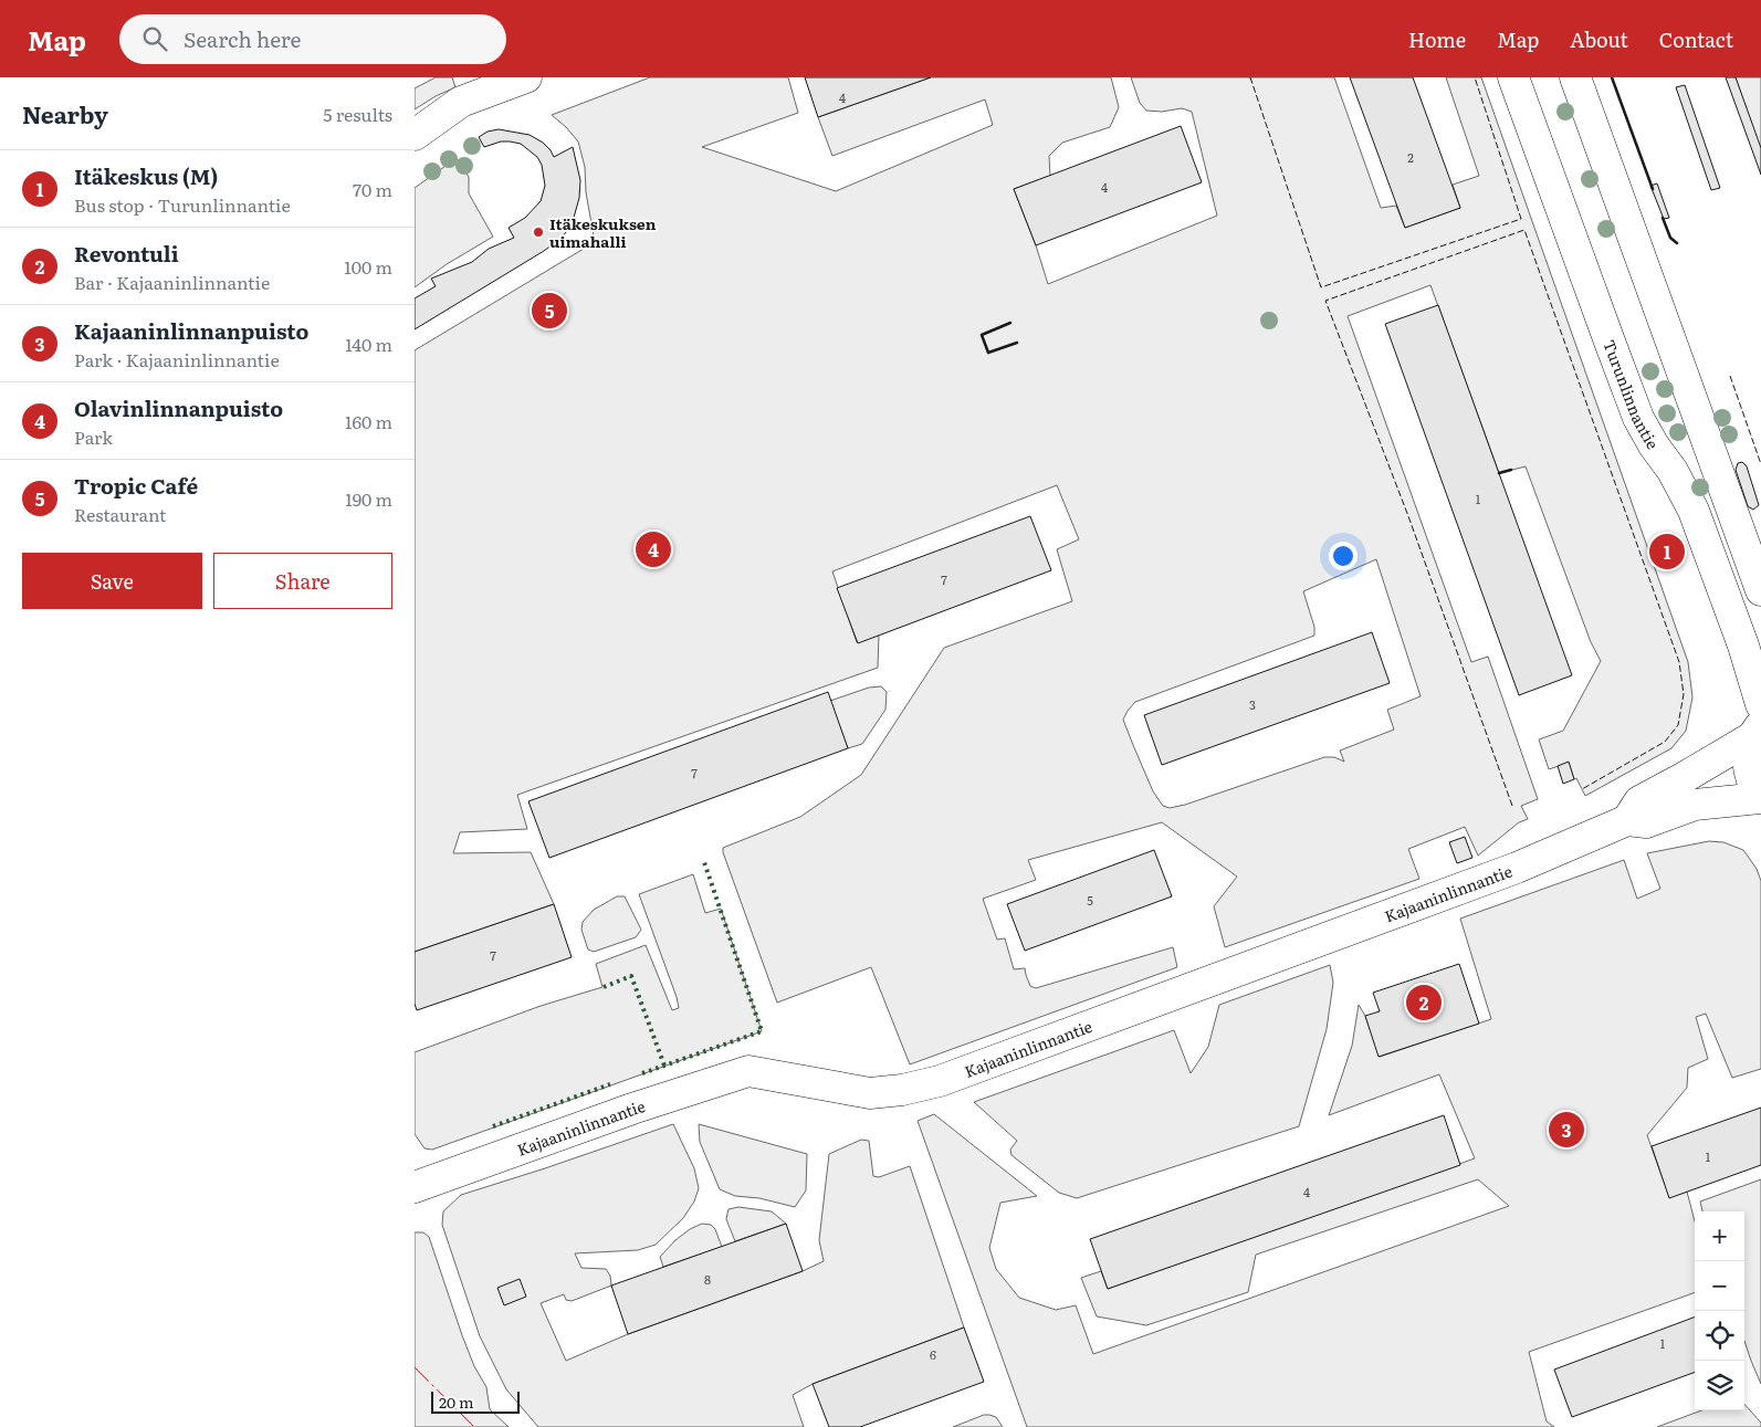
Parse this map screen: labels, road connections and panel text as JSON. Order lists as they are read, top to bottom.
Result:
{
  "streets": {
    "street": ["Turunlinnantie", "Kajaaninlinnantie"]
  },
  "places": ["Itäkeskuksen uimahalli"],
  "house_numbers": [
    "4",
    "2",
    "4",
    "1",
    "7",
    "3",
    "7",
    "5",
    "7",
    "1",
    "4",
    "8",
    "1",
    "6"
  ],
  "scale_bar": "20 m",
  "page": {
    "header": "Map",
    "search": "Search here",
    "nav": [
      "Home",
      "Map",
      "About",
      "Contact"
    ],
    "heading": ["Nearby", "5 results"],
    "list": [
      {
        "mark": "1",
        "name": "Itäkeskus (M)",
        "note": "Bus stop · Turunlinnantie",
        "value": "70 m"
      },
      {
        "mark": "2",
        "name": "Revontuli",
        "note": "Bar · Kajaaninlinnantie",
        "value": "100 m"
      },
      {
        "mark": "3",
        "name": "Kajaaninlinnanpuisto",
        "note": "Park · Kajaaninlinnantie",
        "value": "140 m"
      },
      {
        "mark": "4",
        "name": "Olavinlinnanpuisto",
        "note": "Park",
        "value": "160 m"
      },
      {
        "mark": "5",
        "name": "Tropic Café",
        "note": "Restaurant",
        "value": "190 m"
      }
    ],
    "pins": [
      "5",
      "4",
      "1",
      "2",
      "3"
    ],
    "buttons": ["Save", "Share"],
    "map_buttons": ["+", "−"],
    "scale": "20 m"
  }
}
